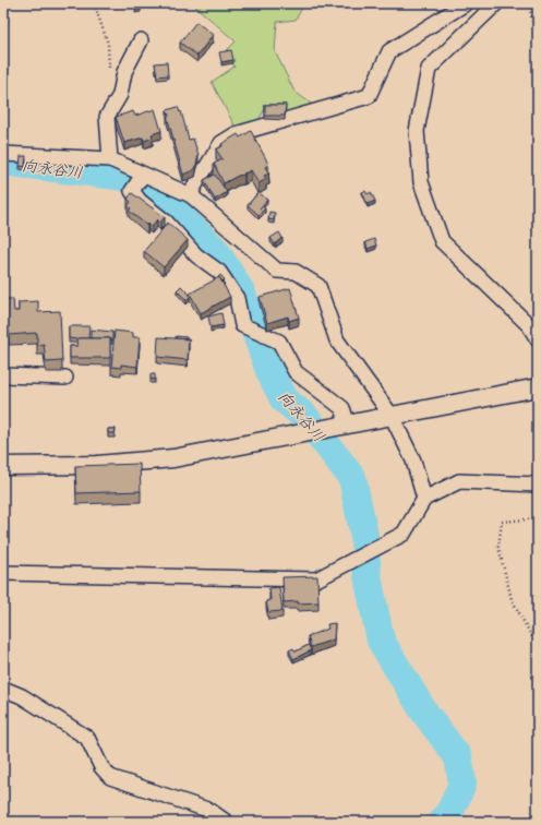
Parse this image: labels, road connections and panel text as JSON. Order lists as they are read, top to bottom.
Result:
{
  "water": ["向永谷川"]
}
